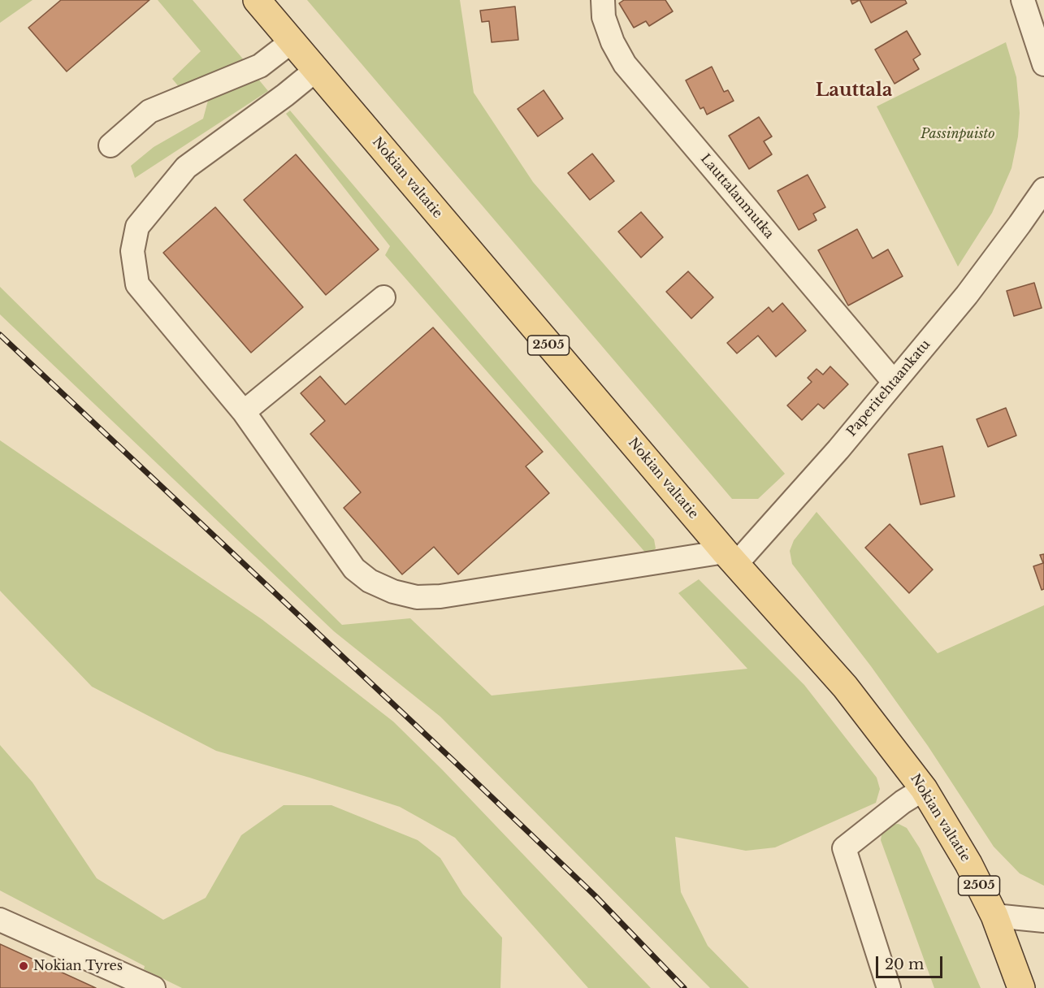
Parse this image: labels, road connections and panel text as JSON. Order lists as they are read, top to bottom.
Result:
{
  "streets": {
    "main road": ["Nokian valtatie", "2505"],
    "street": ["Lauttalanmutka", "Paperitehtaankatu"]
  },
  "crossings": [
    ["Nokian valtatie", "Paperitehtaankatu"],
    ["Lauttalanmutka", "Paperitehtaankatu"]
  ],
  "districts": ["Lauttala"],
  "parks": ["Passinpuisto"],
  "places": ["Nokian Tyres"],
  "scale_bar": "20 m"
}
